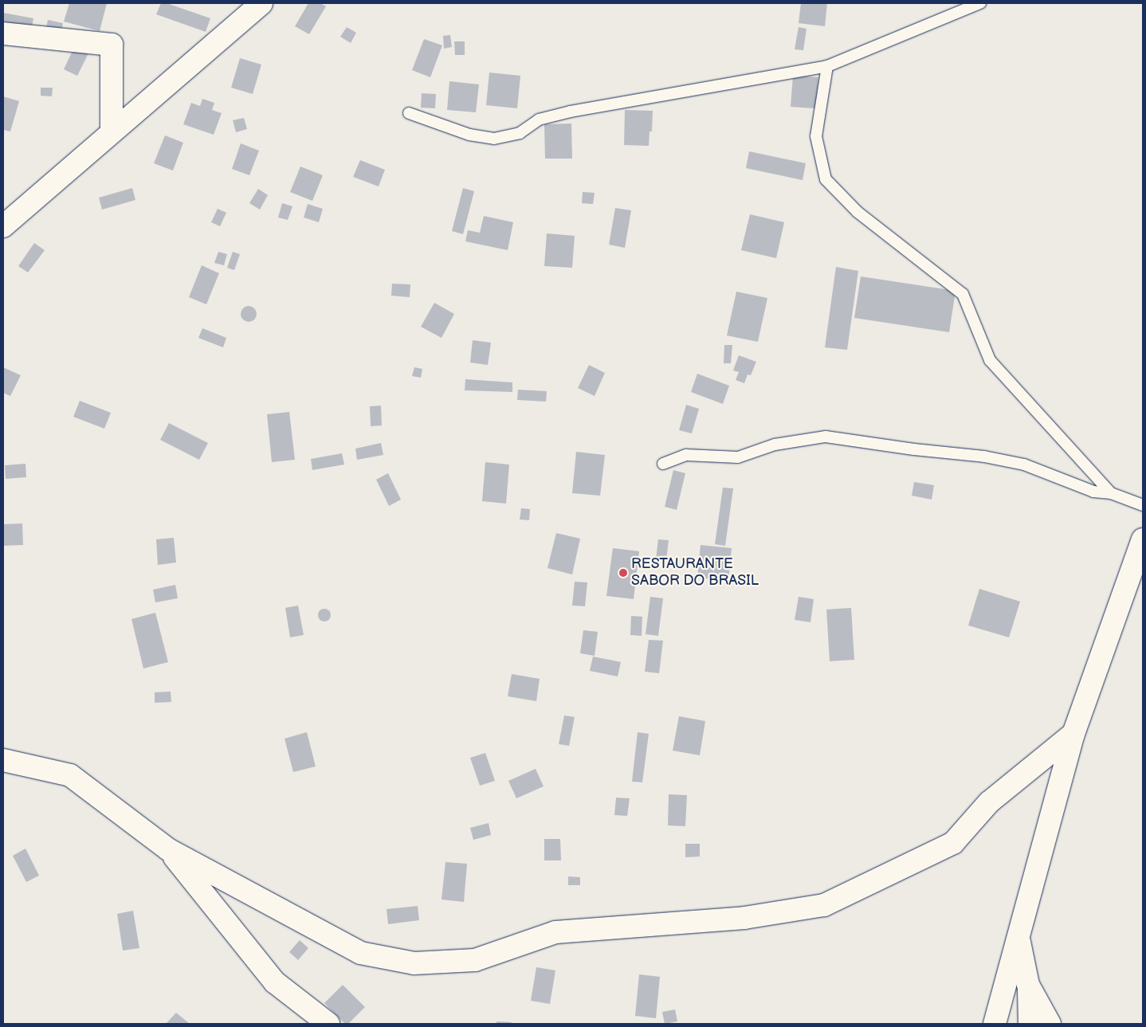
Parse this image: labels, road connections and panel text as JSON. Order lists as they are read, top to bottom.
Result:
{
  "places": ["RESTAURANTE SABOR DO BRASIL"]
}
